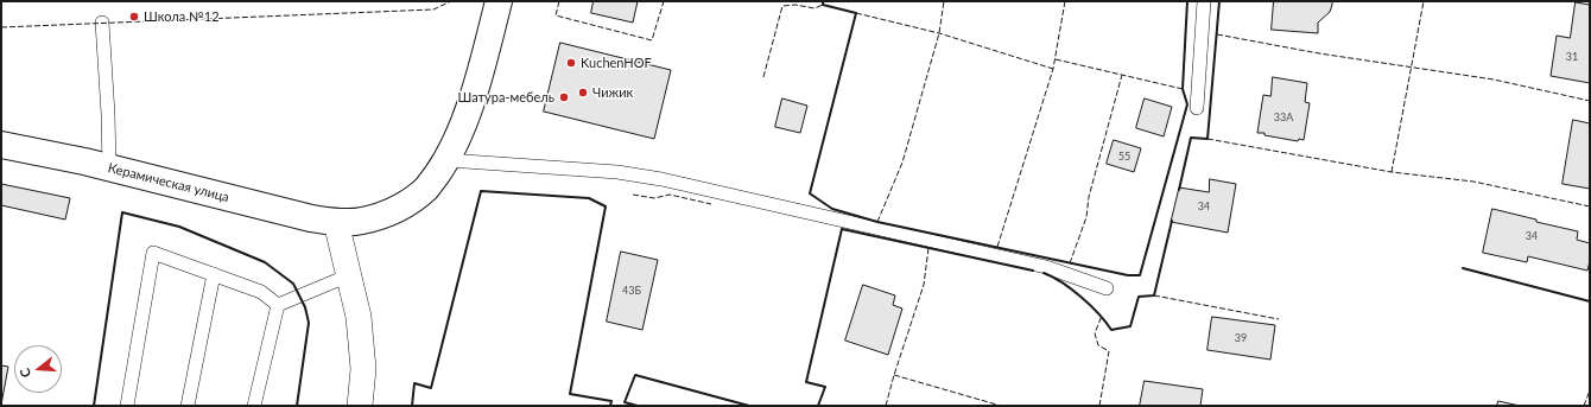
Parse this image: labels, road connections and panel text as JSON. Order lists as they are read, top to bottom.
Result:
{
  "streets": {
    "main road": ["Керамическая улица"]
  },
  "places": [
    "Школа №12",
    "KuchenHOF",
    "Чижик",
    "Шатура-мебель"
  ],
  "house_numbers": [
    "31",
    "33А",
    "55",
    "34",
    "34",
    "43Б",
    "39"
  ],
  "north": "left"
}
